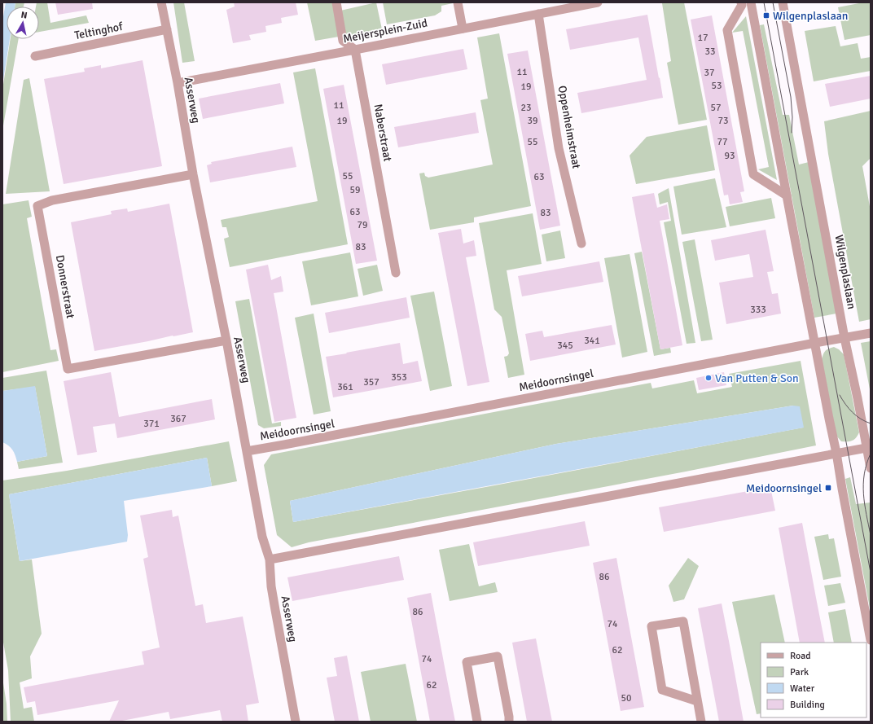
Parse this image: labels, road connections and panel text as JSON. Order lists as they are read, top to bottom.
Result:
{
  "streets": {
    "street": [
      "Teltinghof",
      "Meijersplein-Zuid",
      "Asserweg",
      "Oppenheimstraat",
      "Naberstraat",
      "Wilgenplaslaan",
      "Donnerstraat",
      "Meidoornsingel"
    ]
  },
  "crossings": [
    ["Teltinghof", "Asserweg"],
    ["Meijersplein-Zuid", "Asserweg"],
    ["Meijersplein-Zuid", "Oppenheimstraat"],
    ["Meijersplein-Zuid", "Naberstraat"],
    ["Asserweg", "Donnerstraat"],
    ["Asserweg", "Meidoornsingel"],
    ["Wilgenplaslaan", "Meidoornsingel"]
  ],
  "places": {
    "transit": ["Wilgenplaslaan", "Meidoornsingel"],
    "other": ["Van Putten & Son"]
  },
  "house_numbers": [
    "17",
    "33",
    "11",
    "37",
    "53",
    "19",
    "11",
    "23",
    "57",
    "19",
    "39",
    "73",
    "55",
    "77",
    "93",
    "55",
    "63",
    "59",
    "63",
    "83",
    "79",
    "83",
    "333",
    "341",
    "345",
    "353",
    "357",
    "361",
    "367",
    "371",
    "86",
    "86",
    "74",
    "62",
    "74",
    "62",
    "50"
  ],
  "legend": [
    "Road",
    "Park",
    "Water",
    "Building"
  ],
  "north": "top"
}
